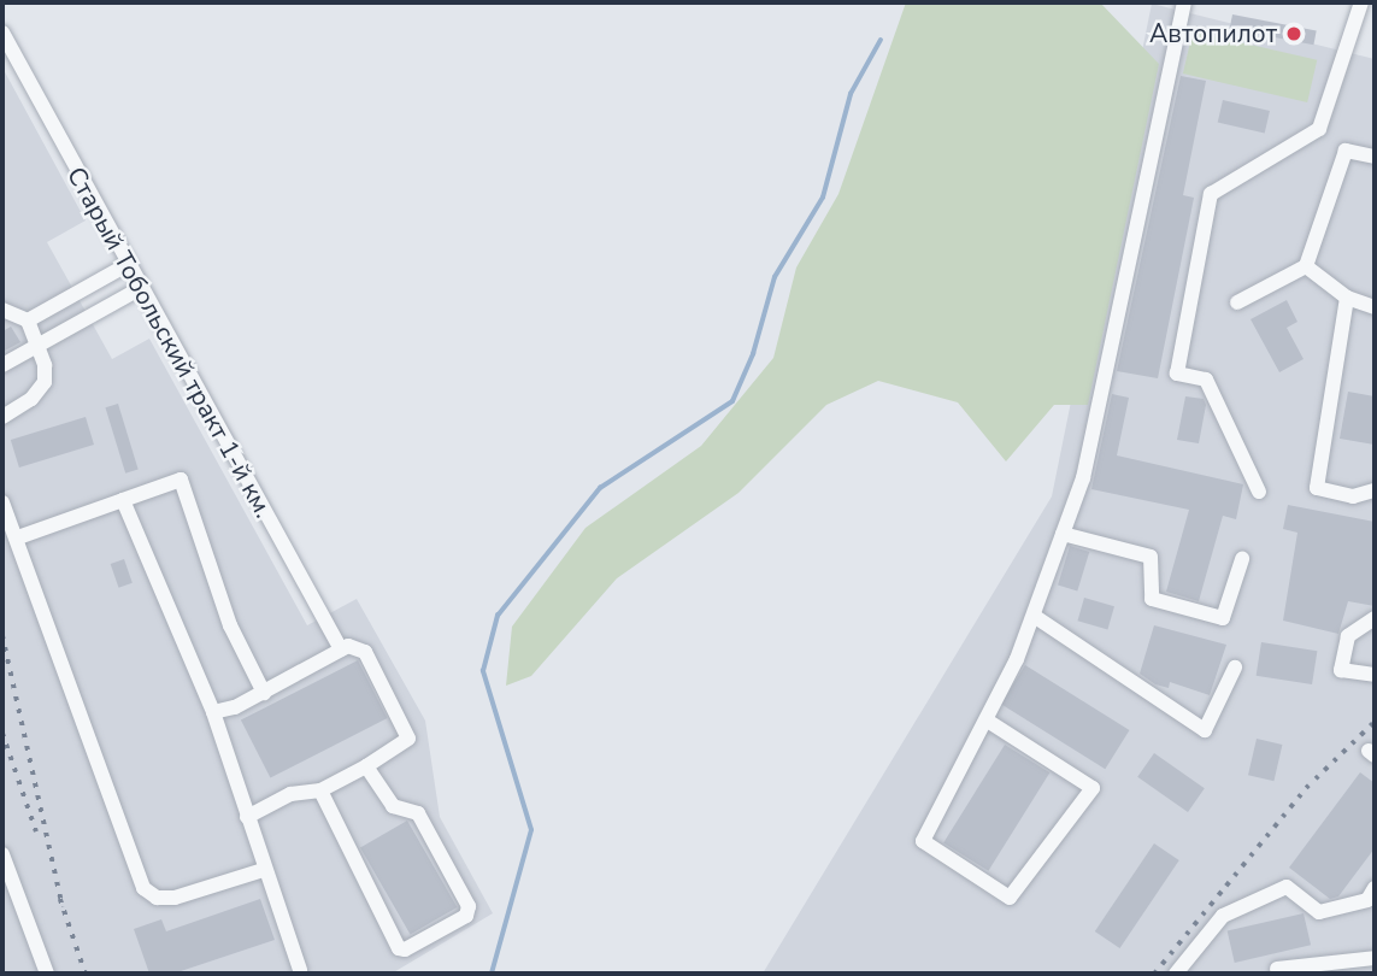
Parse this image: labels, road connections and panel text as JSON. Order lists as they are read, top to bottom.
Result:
{
  "streets": {
    "lane": ["Старый Тобольский тракт 1-й км."]
  },
  "places": ["Автопилот"]
}
